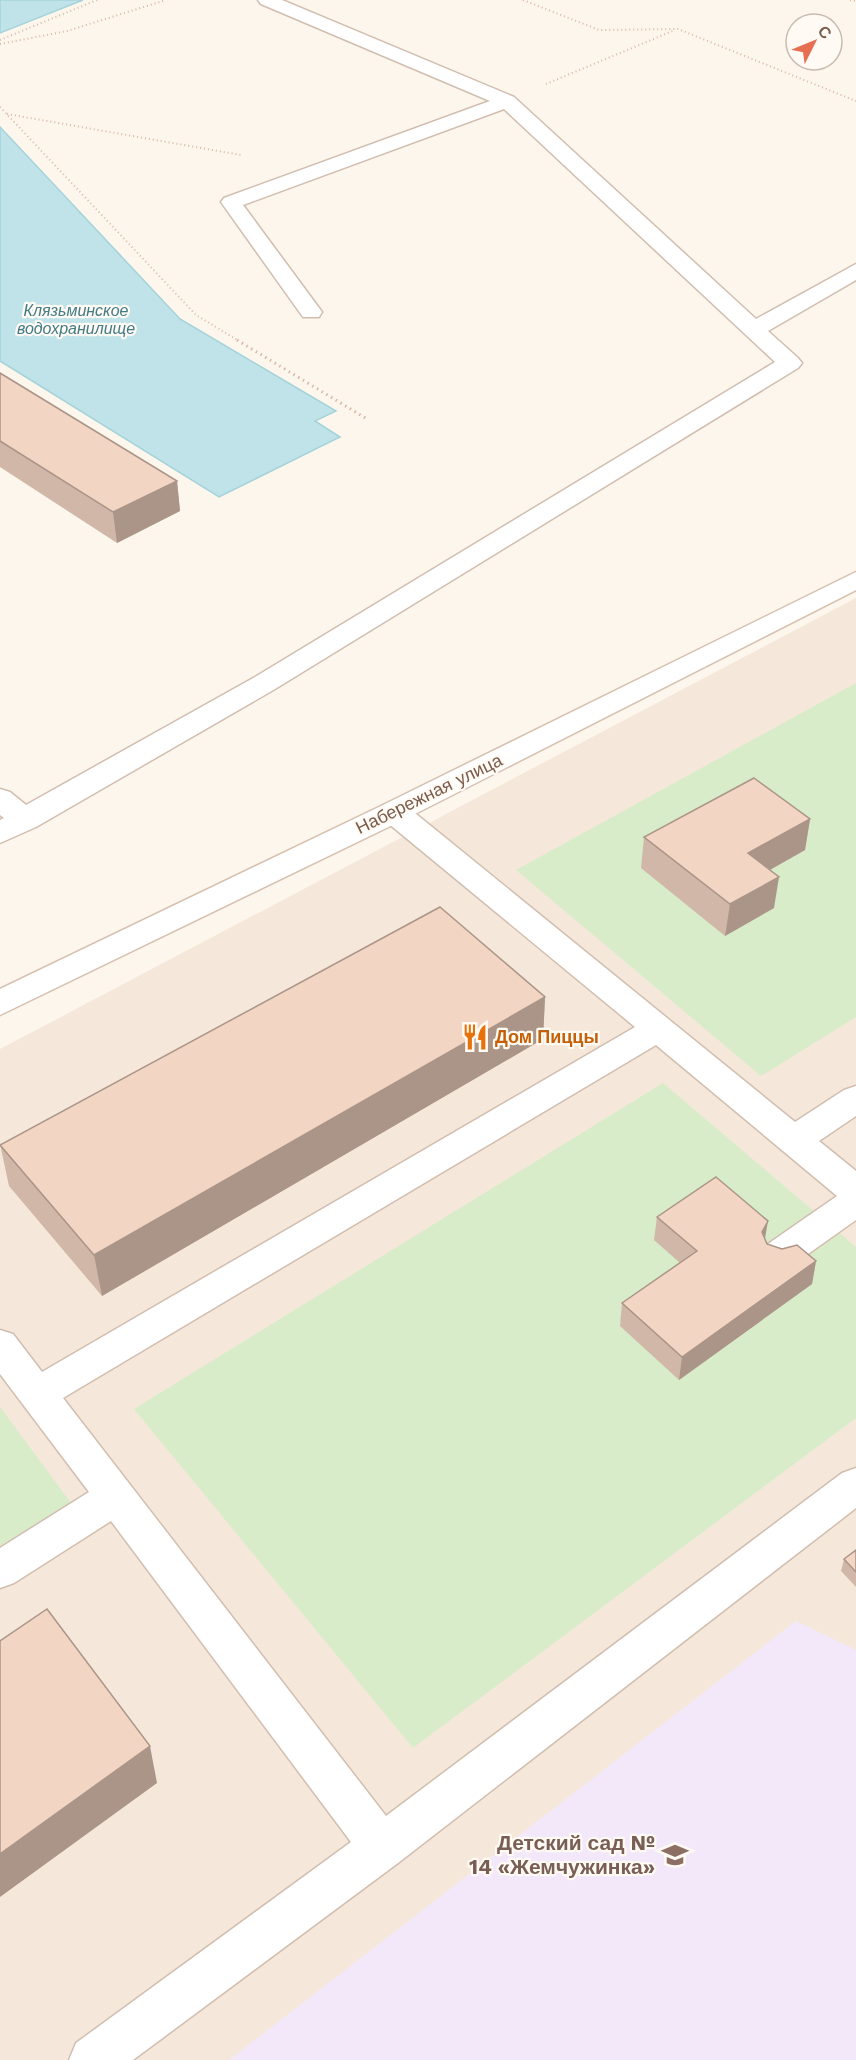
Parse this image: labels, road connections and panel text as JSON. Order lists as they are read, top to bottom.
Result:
{
  "streets": {
    "street": ["Набережная улица"]
  },
  "water": ["Клязьминское водохранилище"],
  "places": {
    "restaurant": ["Дом Пиццы"],
    "school or university": ["Детский сад № 14 «Жемчужинка»"]
  },
  "north": "top right"
}
